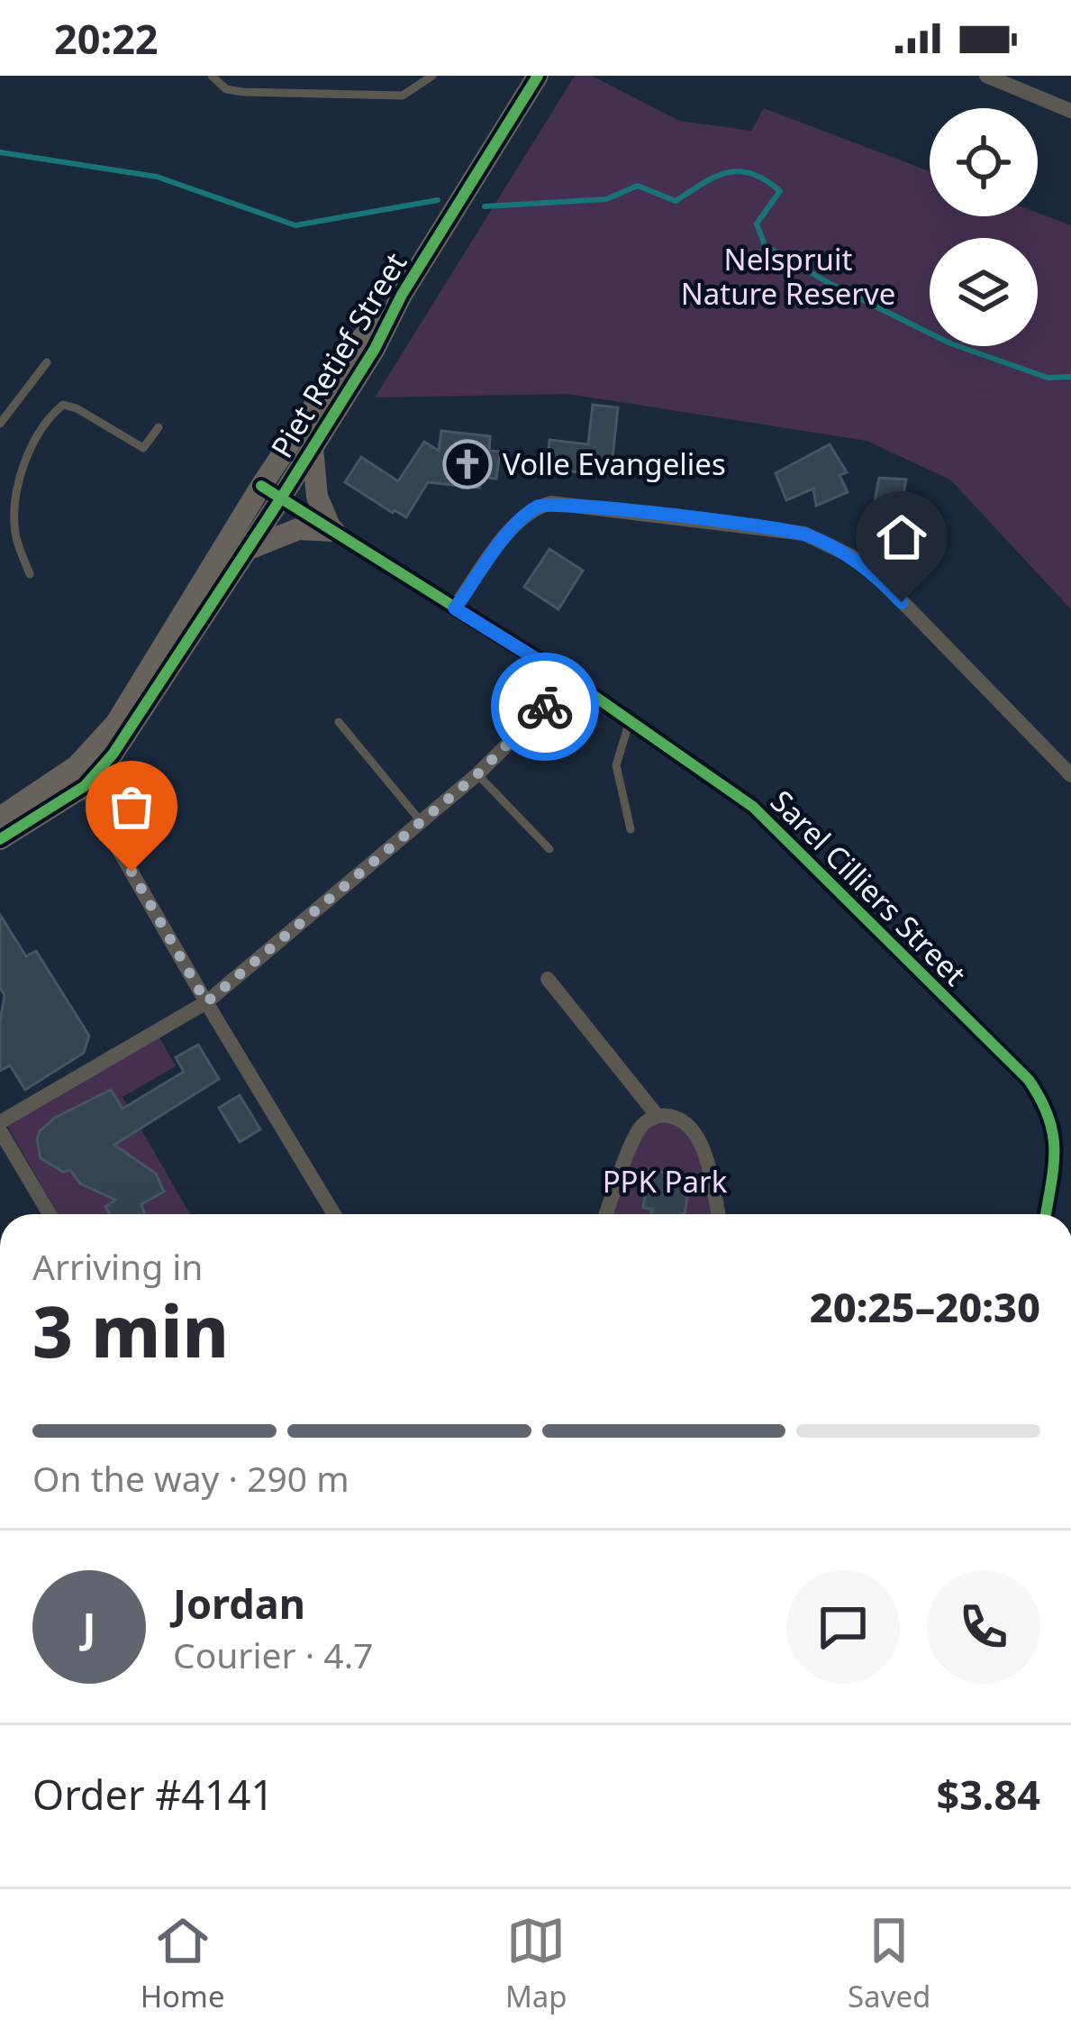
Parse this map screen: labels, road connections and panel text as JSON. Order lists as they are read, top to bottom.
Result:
{
  "streets": {
    "street": ["Piet Retief Street", "Sarel Cilliers Street"]
  },
  "crossings": [
    ["Piet Retief Street", "Sarel Cilliers Street"]
  ],
  "parks": ["Nelspruit Nature Reserve", "PPK Park"],
  "places": {
    "church": ["Volle Evangelies"]
  },
  "page": {
    "status": "20:22",
    "heading": ["3 min", "Arriving in", "20:25–20:30"],
    "panel": [
      "Jordan",
      "Courier · 4.7",
      "Order #4141",
      "$3.84"
    ],
    "bar": "On the way · 290 m",
    "round": "J",
    "tabs": ["Home", "Map", "Saved"]
  }
}
